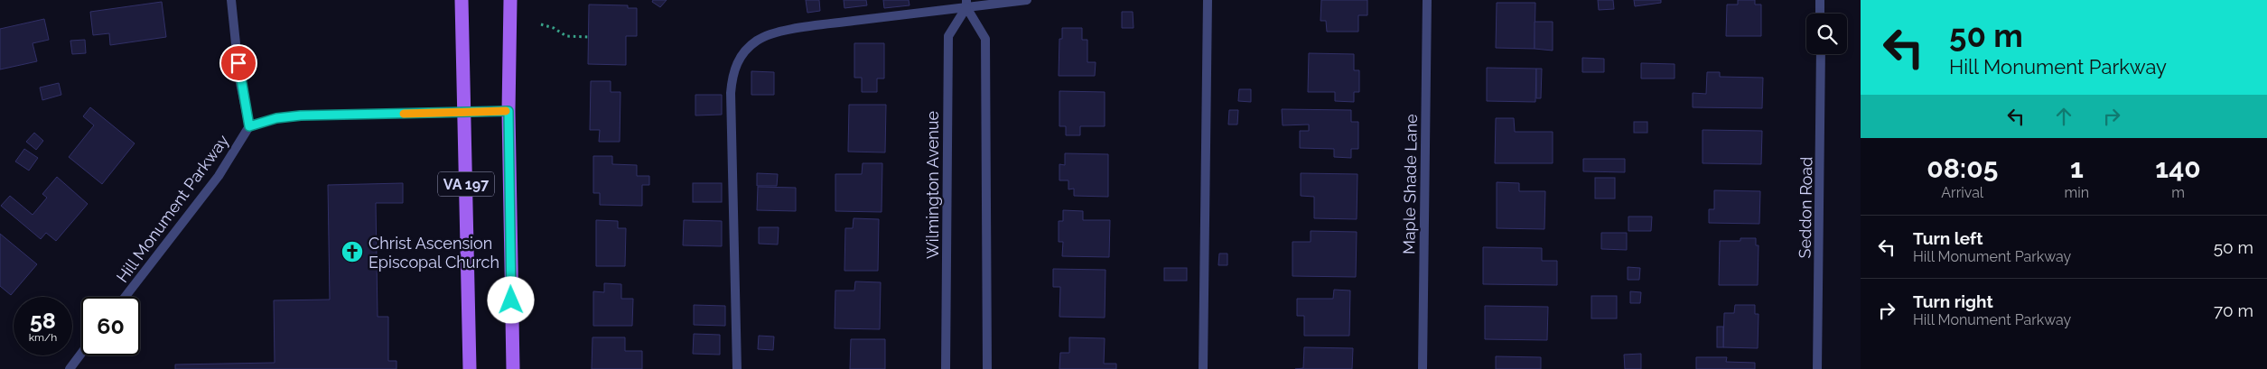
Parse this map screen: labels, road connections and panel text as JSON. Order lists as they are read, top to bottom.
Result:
{
  "streets": {
    "main road": ["VA 197"],
    "street": [
      "Maple Shade Lane",
      "Wilmington Avenue",
      "Seddon Road",
      "Hill Monument Parkway"
    ]
  },
  "crossings": [
    ["VA 197", "Hill Monument Parkway"]
  ],
  "places": {
    "church": ["Christ Ascension Episcopal Church"]
  },
  "page": {
    "turn": ["50 m", "Hill Monument Parkway"],
    "eta": [
      "08:05",
      "Arrival",
      "1",
      "min",
      "140",
      "m"
    ],
    "list": [
      {
        "name": "Turn left",
        "note": "Hill Monument Parkway",
        "value": "50 m"
      },
      {
        "name": "Turn right",
        "note": "Hill Monument Parkway",
        "value": "70 m"
      }
    ],
    "speed": "58 km/h",
    "limit": "60"
  }
}
